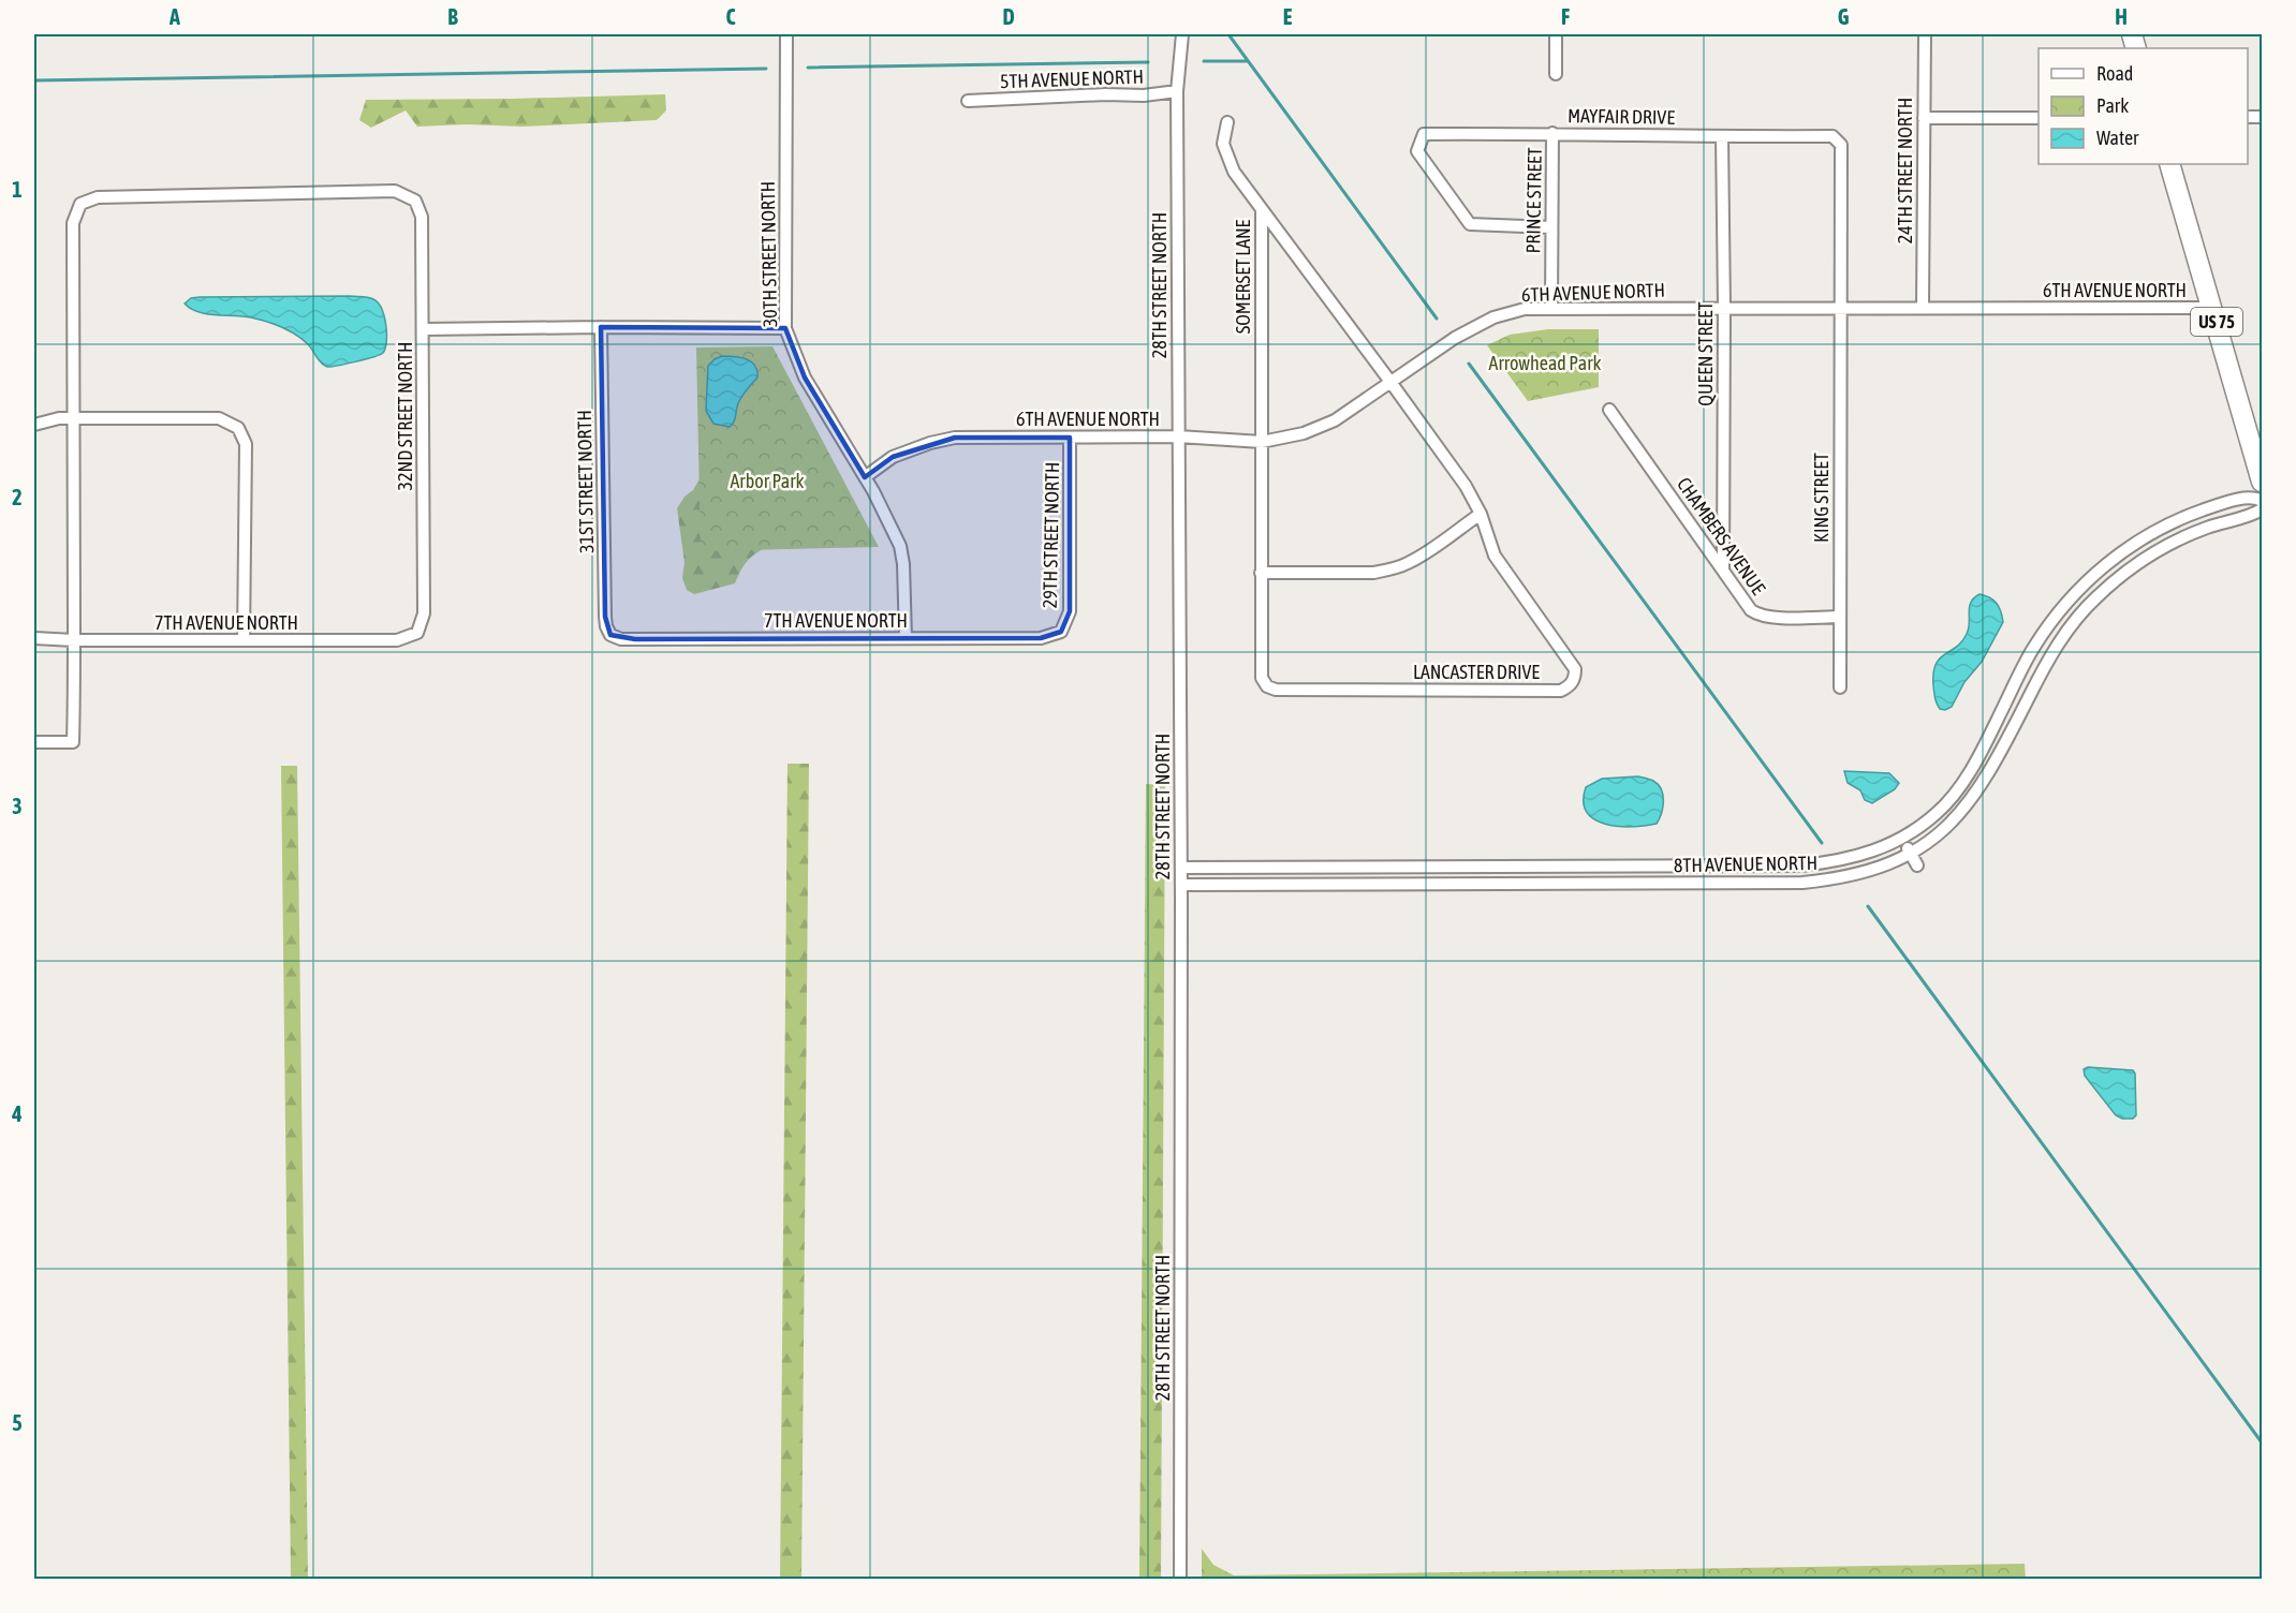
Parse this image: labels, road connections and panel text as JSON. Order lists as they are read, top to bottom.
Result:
{
  "streets": {
    "main road": ["US 75"],
    "street": [
      "5TH AVENUE NORTH",
      "MAYFAIR DRIVE",
      "24TH STREET NORTH",
      "PRINCE STREET",
      "30TH STREET NORTH",
      "SOMERSET LANE",
      "28TH STREET NORTH",
      "6TH AVENUE NORTH",
      "QUEEN STREET",
      "32ND STREET NORTH",
      "31ST STREET NORTH",
      "KING STREET",
      "29TH STREET NORTH",
      "CHAMBERS AVENUE",
      "7TH AVENUE NORTH",
      "LANCASTER DRIVE",
      "8TH AVENUE NORTH"
    ]
  },
  "crossings": [
    ["5TH AVENUE NORTH", "28TH STREET NORTH"],
    ["MAYFAIR DRIVE", "PRINCE STREET"],
    ["MAYFAIR DRIVE", "6TH AVENUE NORTH"],
    ["MAYFAIR DRIVE", "QUEEN STREET"],
    ["MAYFAIR DRIVE", "KING STREET"],
    ["24TH STREET NORTH", "6TH AVENUE NORTH"],
    ["PRINCE STREET", "6TH AVENUE NORTH"],
    ["30TH STREET NORTH", "6TH AVENUE NORTH"],
    ["30TH STREET NORTH", "7TH AVENUE NORTH"],
    ["SOMERSET LANE", "6TH AVENUE NORTH"],
    ["SOMERSET LANE", "LANCASTER DRIVE"],
    ["28TH STREET NORTH", "6TH AVENUE NORTH"],
    ["28TH STREET NORTH", "8TH AVENUE NORTH"],
    ["6TH AVENUE NORTH", "US 75"],
    ["6TH AVENUE NORTH", "QUEEN STREET"],
    ["6TH AVENUE NORTH", "KING STREET"],
    ["6TH AVENUE NORTH", "29TH STREET NORTH"],
    ["6TH AVENUE NORTH", "LANCASTER DRIVE"],
    ["QUEEN STREET", "CHAMBERS AVENUE"],
    ["32ND STREET NORTH", "7TH AVENUE NORTH"],
    ["31ST STREET NORTH", "7TH AVENUE NORTH"],
    ["KING STREET", "CHAMBERS AVENUE"],
    ["29TH STREET NORTH", "7TH AVENUE NORTH"]
  ],
  "parks": ["Arrowhead Park", "Arbor Park"],
  "legend": ["Road", "Park", "Water"],
  "grid": {
    "columns": [
      "A",
      "B",
      "C",
      "D",
      "E",
      "F",
      "G",
      "H"
    ],
    "rows": [
      "1",
      "2",
      "3",
      "4",
      "5"
    ]
  }
}
